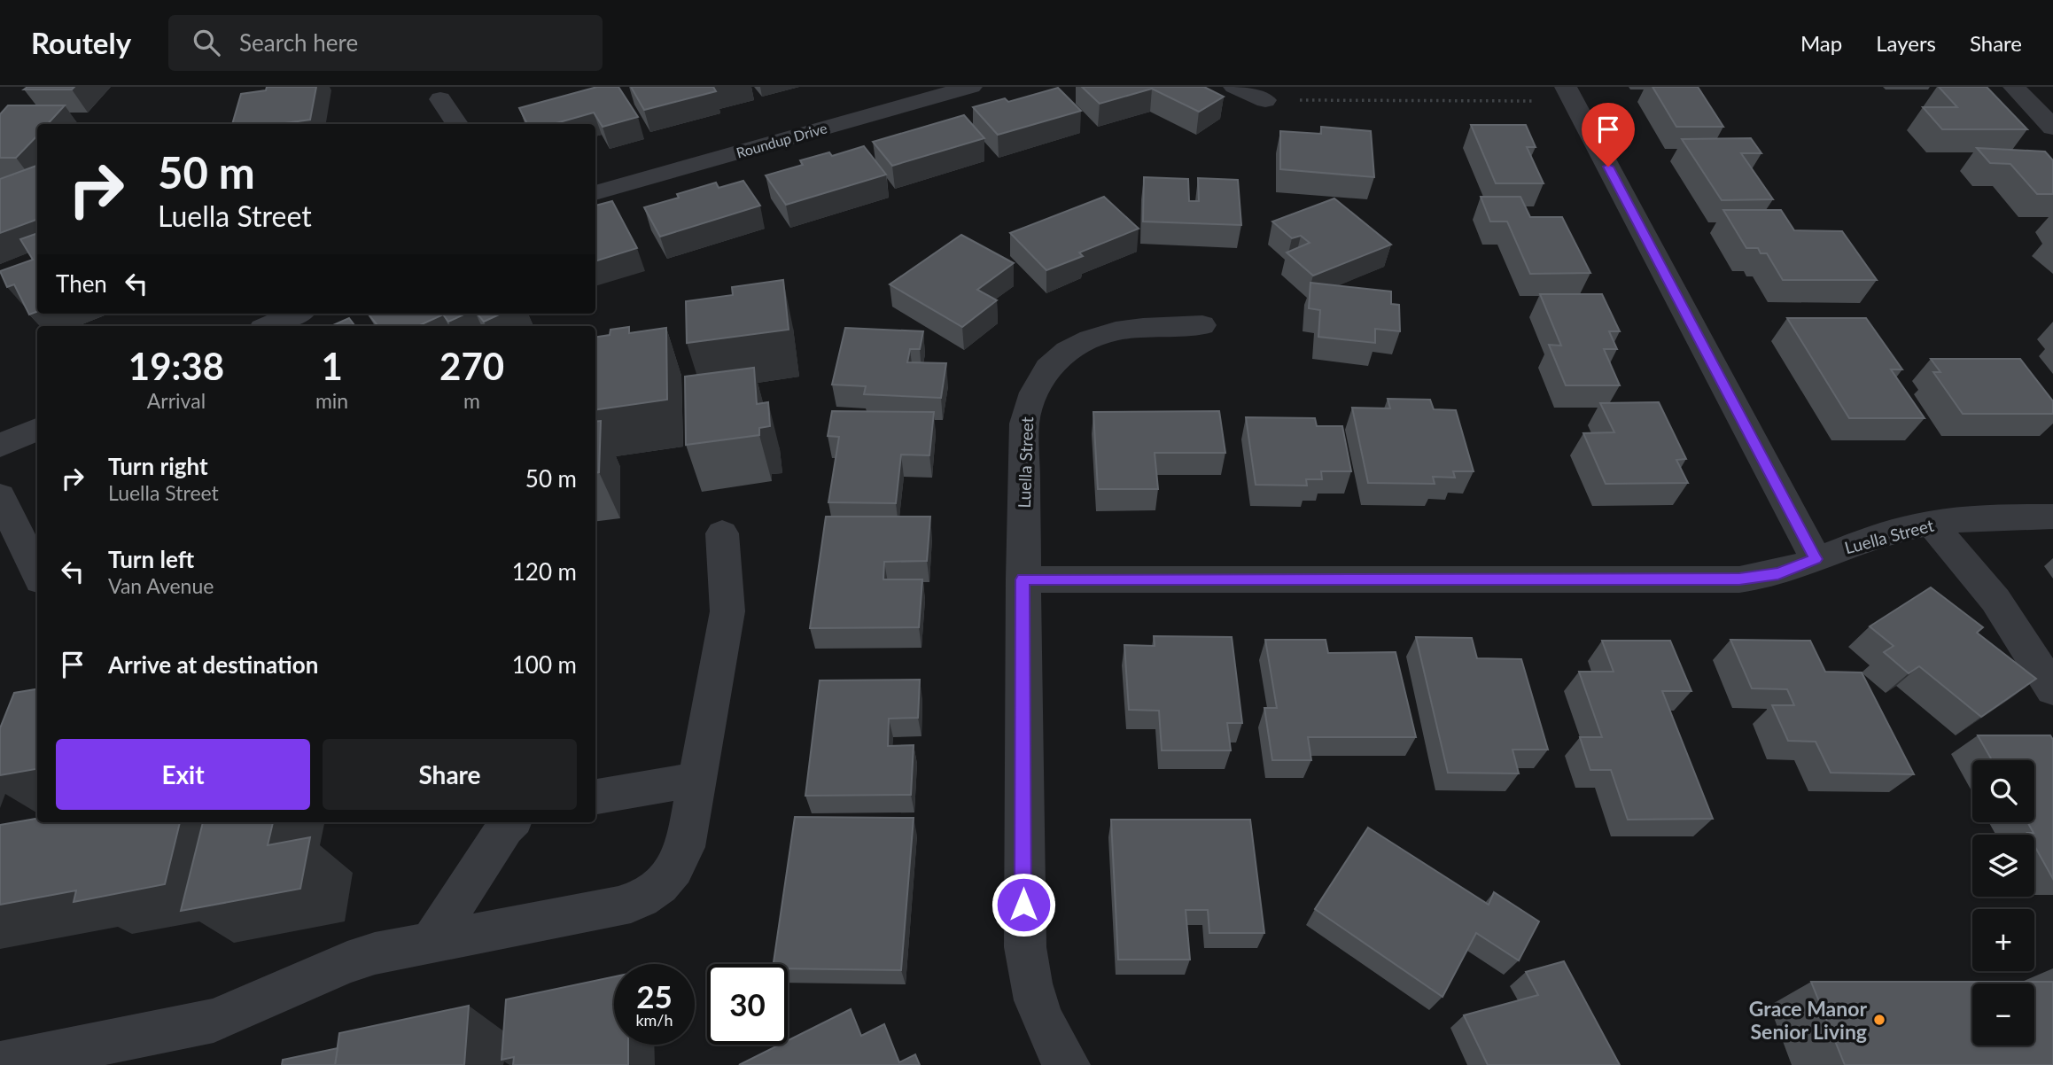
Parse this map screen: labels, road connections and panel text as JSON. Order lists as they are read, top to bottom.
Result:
{
  "streets": {
    "street": ["Roundup Drive", "Luella Street"]
  },
  "places": ["Grace Manor Senior Living"],
  "page": {
    "header": "Routely",
    "search": "Search here",
    "nav": ["Map", "Layers", "Share"],
    "turn": ["50 m", "Luella Street"],
    "then": "Then",
    "eta": [
      "19:38",
      "Arrival",
      "1",
      "min",
      "270",
      "m"
    ],
    "list": [
      {
        "name": "Turn right",
        "note": "Luella Street",
        "value": "50 m"
      },
      {
        "name": "Turn left",
        "note": "Van Avenue",
        "value": "120 m"
      },
      {
        "name": "Arrive at destination",
        "value": "100 m"
      }
    ],
    "buttons": ["Exit", "Share"],
    "map_buttons": ["+", "−"],
    "speed": "25 km/h",
    "limit": "30"
  }
}
